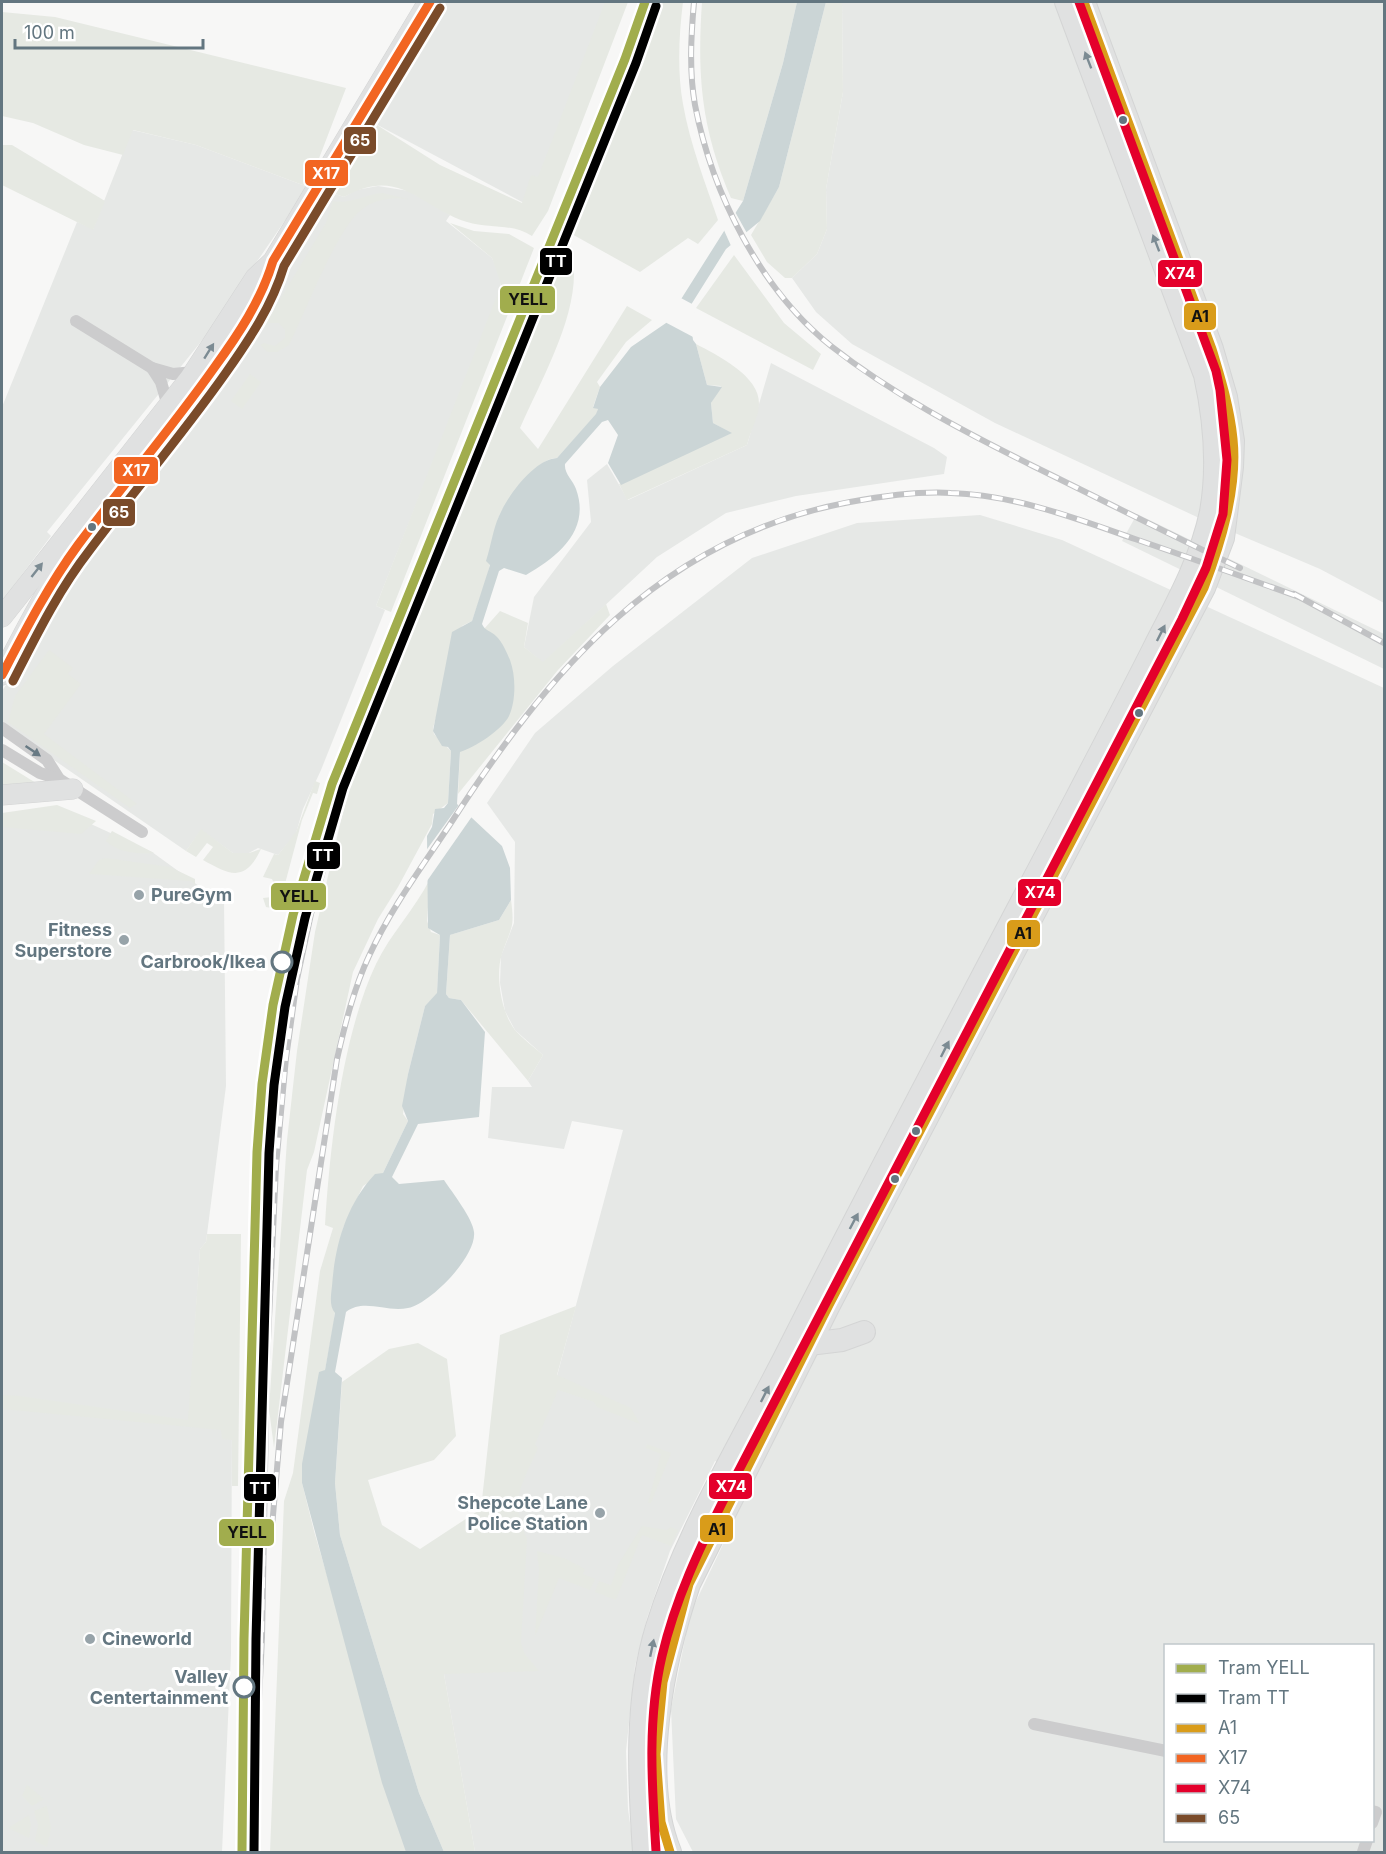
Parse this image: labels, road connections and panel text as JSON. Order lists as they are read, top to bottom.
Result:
{
  "places": [
    "PureGym",
    "Fitness Superstore",
    "Carbrook/Ikea",
    "Shepcote Lane Police Station",
    "Cineworld",
    "Valley Centertainment"
  ],
  "lines": [
    "tram line YELL",
    "transit line A1",
    "transit line X17",
    "transit line X74",
    "tram line TT",
    "transit line 65"
  ],
  "legend": [
    "Tram YELL",
    "Tram TT",
    "A1",
    "X17",
    "X74",
    "65"
  ],
  "scale_bar": "100 m"
}
